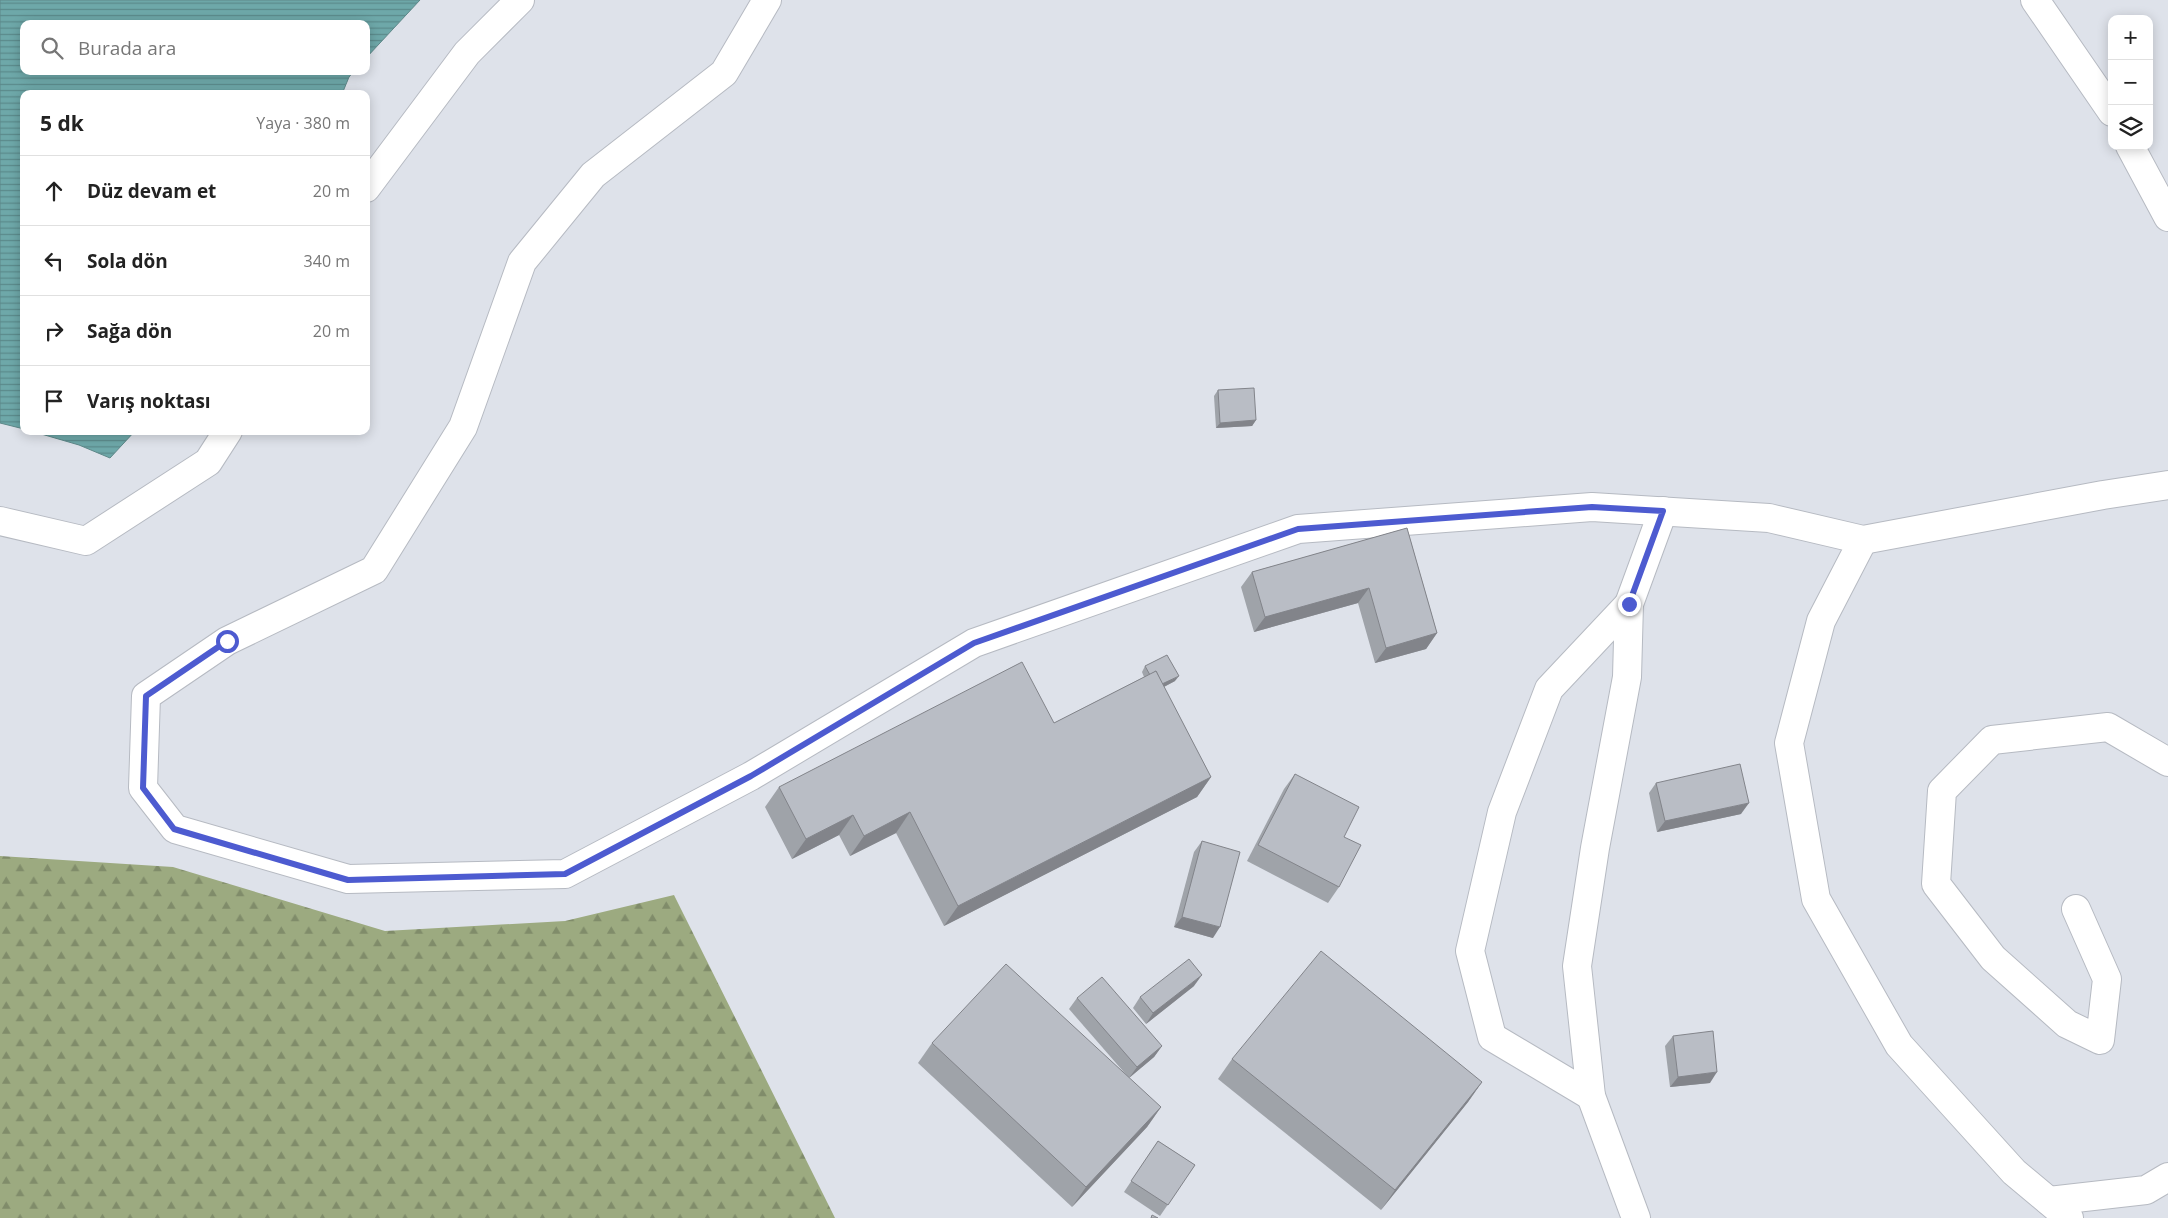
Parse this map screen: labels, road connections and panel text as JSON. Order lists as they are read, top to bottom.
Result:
{
  "page": {
    "map_buttons": ["+", "−"],
    "search": "Burada ara",
    "heading": ["5 dk", "Yaya · 380 m"],
    "list": [
      ["Düz devam et", "20 m"],
      ["Sola dön", "340 m"],
      ["Sağa dön", "20 m"],
      "Varış noktası"
    ]
  }
}
